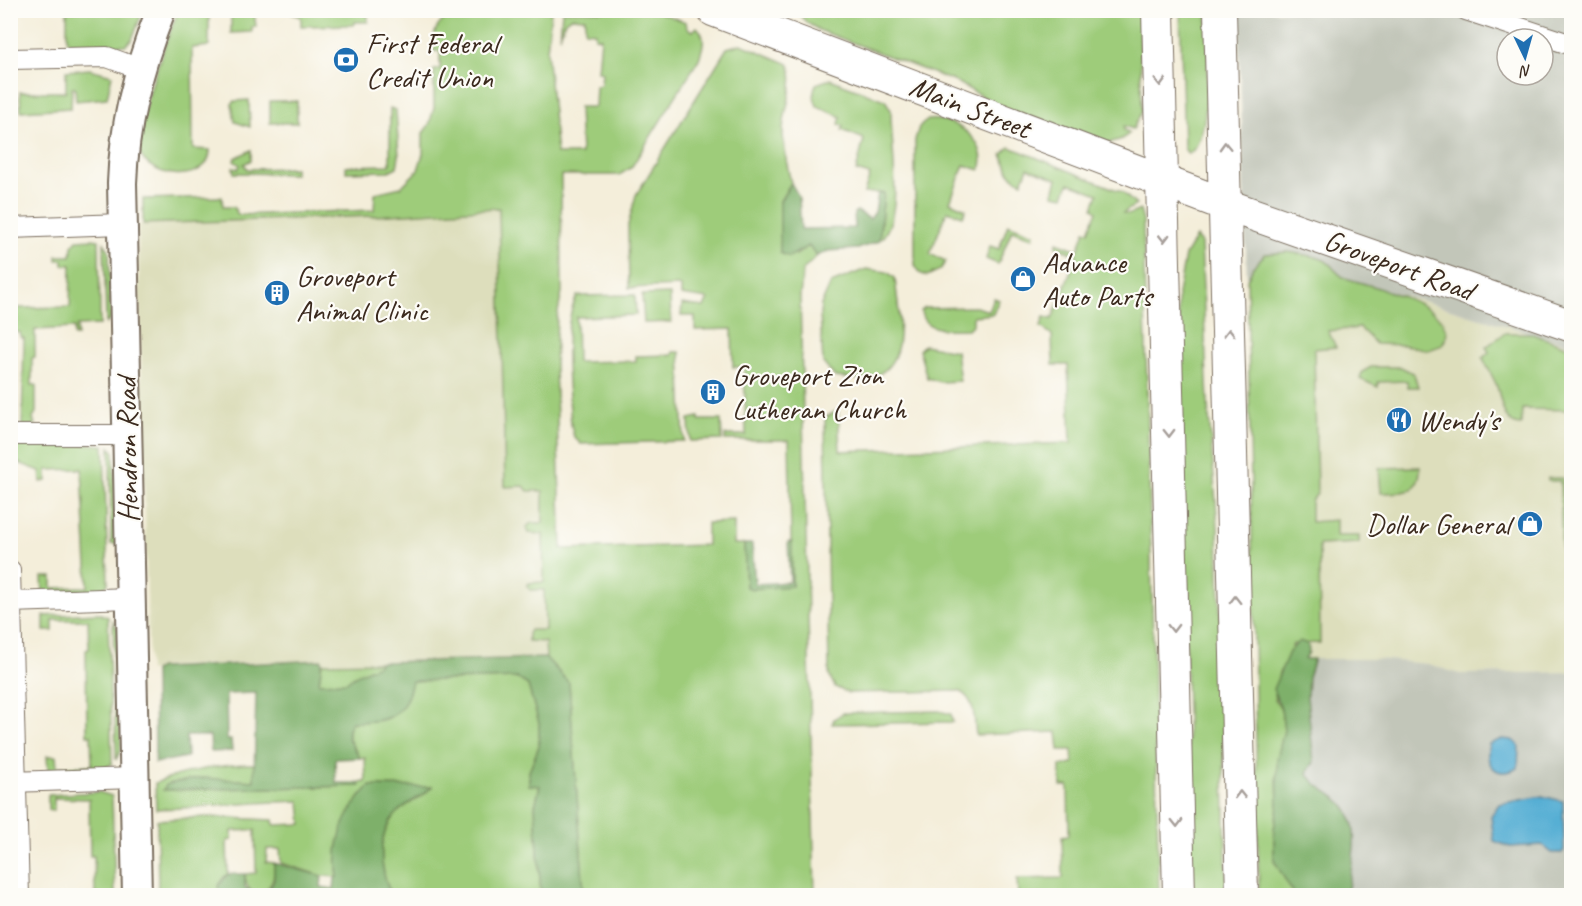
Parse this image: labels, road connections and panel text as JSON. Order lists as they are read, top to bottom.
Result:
{
  "streets": {
    "main road": ["Main Street", "Groveport Road"],
    "street": ["Hendron Road"]
  },
  "crossings": [
    ["Main Street", "Groveport Road"]
  ],
  "places": {
    "bank": ["First Federal Credit Union"],
    "shop": ["Advance Auto Parts", "Dollar General"],
    "building": ["Groveport Animal Clinic", "Groveport Zion Lutheran Church"],
    "restaurant": ["Wendy's"]
  },
  "north": "bottom"
}
